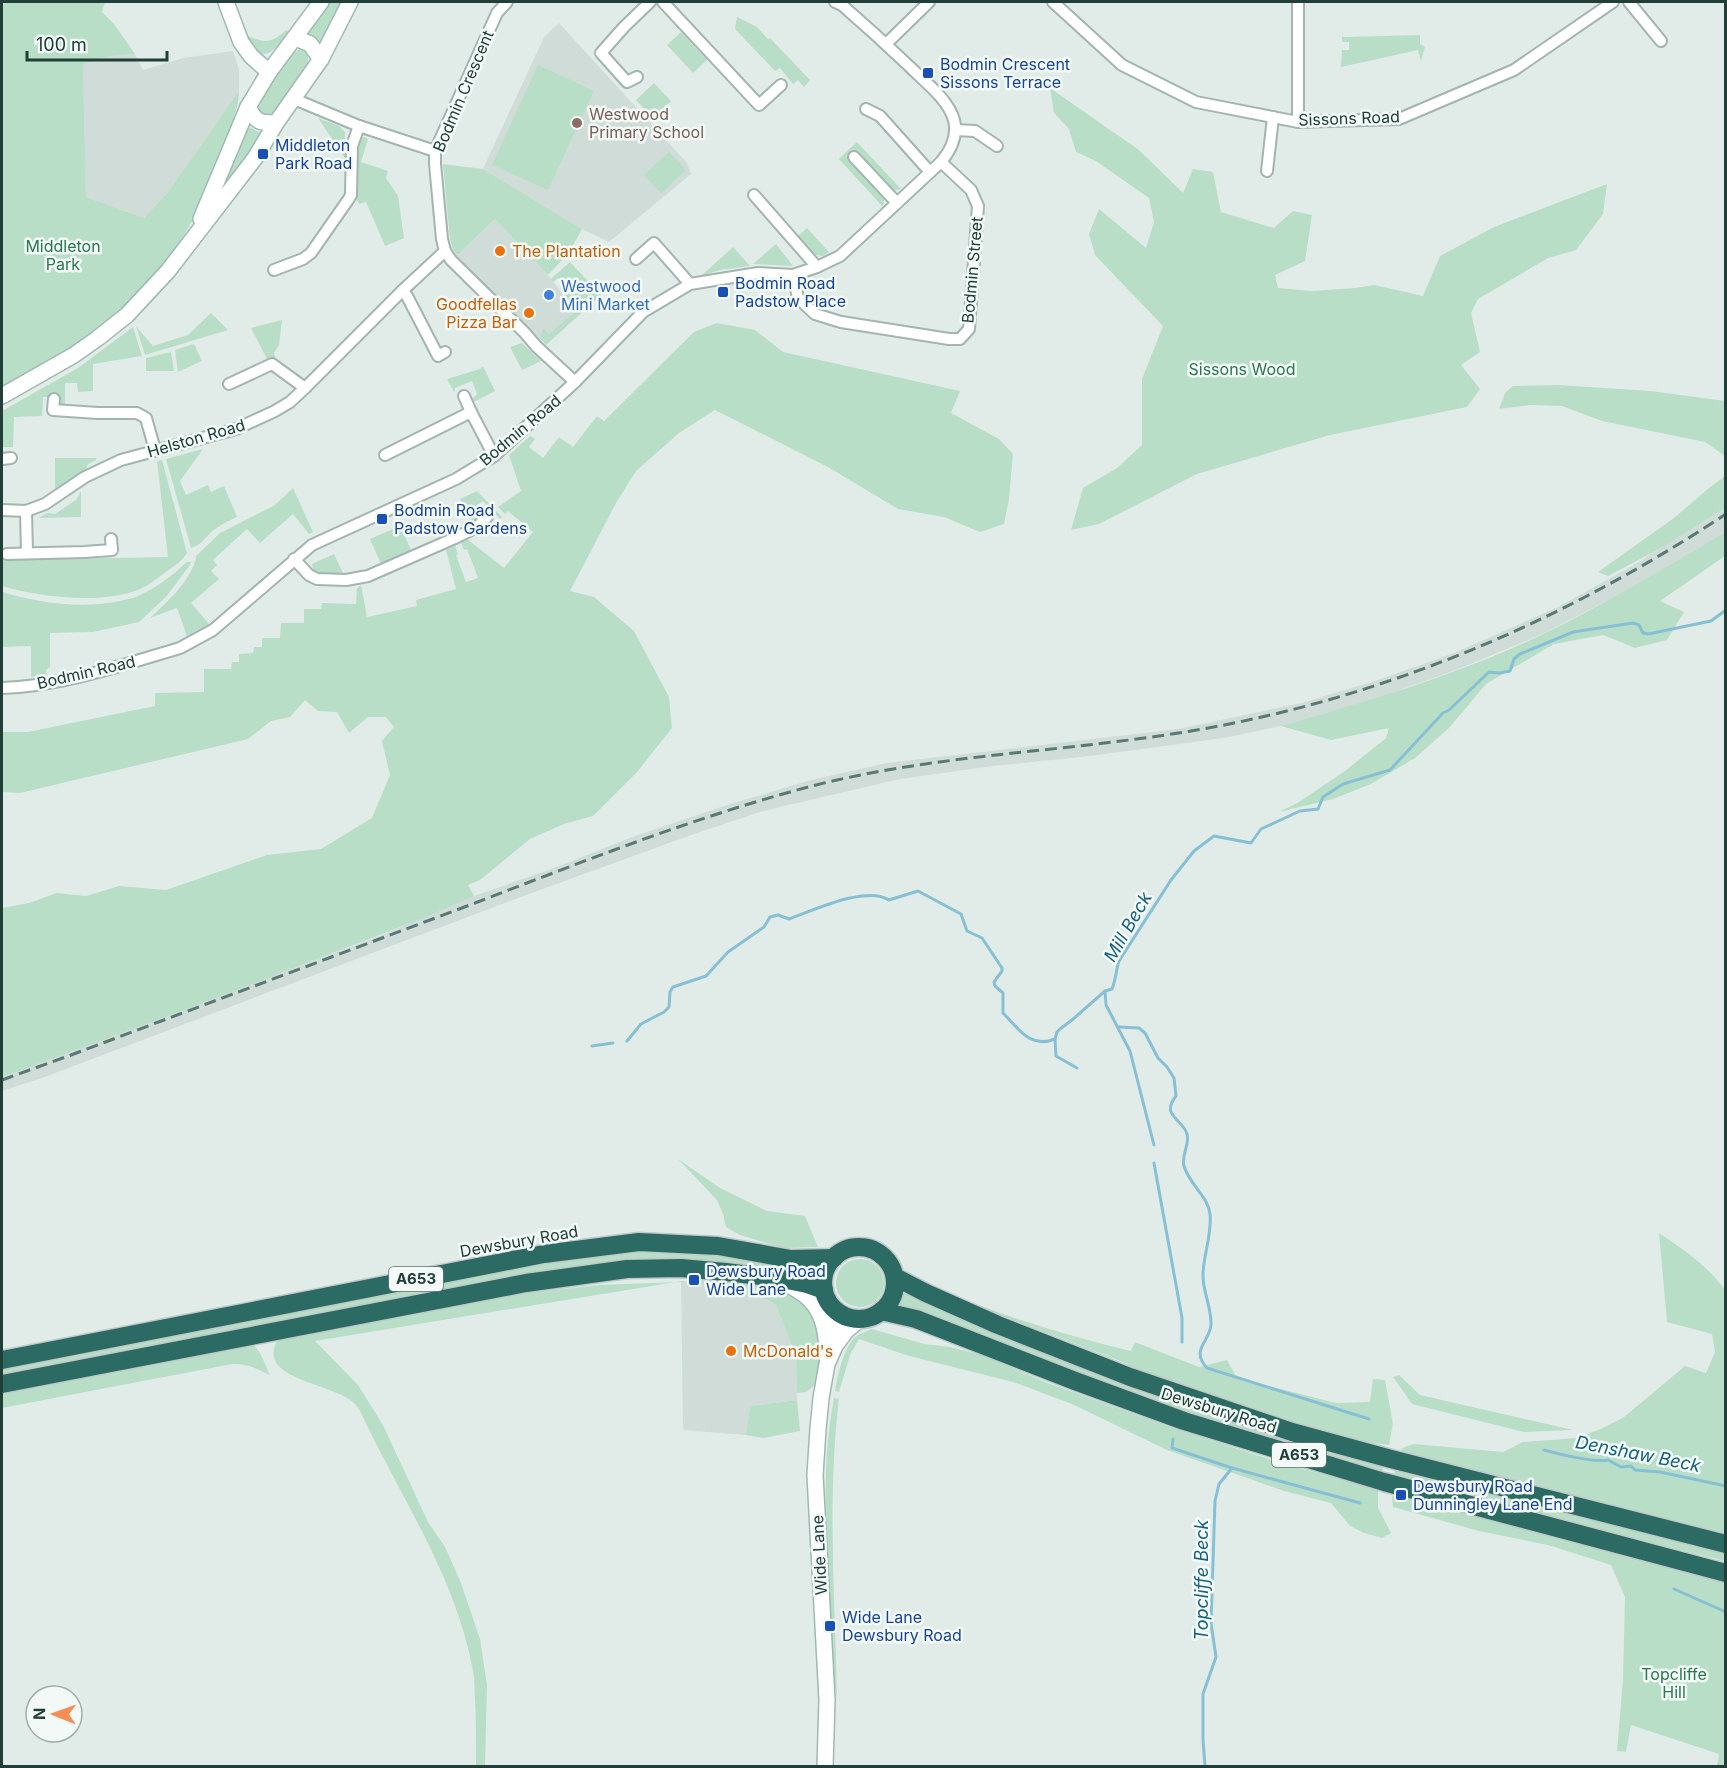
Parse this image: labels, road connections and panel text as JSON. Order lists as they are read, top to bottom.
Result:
{
  "streets": {
    "highway": ["Dewsbury Road", "A653"],
    "street": [
      "Bodmin Crescent",
      "Sissons Road",
      "Bodmin Street",
      "Bodmin Road",
      "Helston Road",
      "Wide Lane"
    ]
  },
  "crossings": [
    ["Bodmin Crescent", "Helston Road"],
    ["Bodmin Street", "Bodmin Road"],
    ["Dewsbury Road", "A653"],
    ["Dewsbury Road", "Wide Lane"],
    ["A653", "Wide Lane"]
  ],
  "water": ["Mill Beck", "Denshaw Beck", "Topcliffe Beck"],
  "parks": ["Middleton Park", "Sissons Wood", "Topcliffe Hill"],
  "places": {
    "transit": [
      "Bodmin Crescent Sissons Terrace",
      "Middleton Park Road",
      "Bodmin Road Padstow Place",
      "Bodmin Road Padstow Gardens",
      "Dewsbury Road Wide Lane",
      "Dewsbury Road Dunningley Lane End",
      "Wide Lane Dewsbury Road"
    ],
    "other": [
      "Westwood Primary School",
      "The Plantation",
      "Westwood Mini Market",
      "Goodfellas Pizza Bar",
      "McDonald's"
    ]
  },
  "scale_bar": "100 m",
  "north": "left"
}
